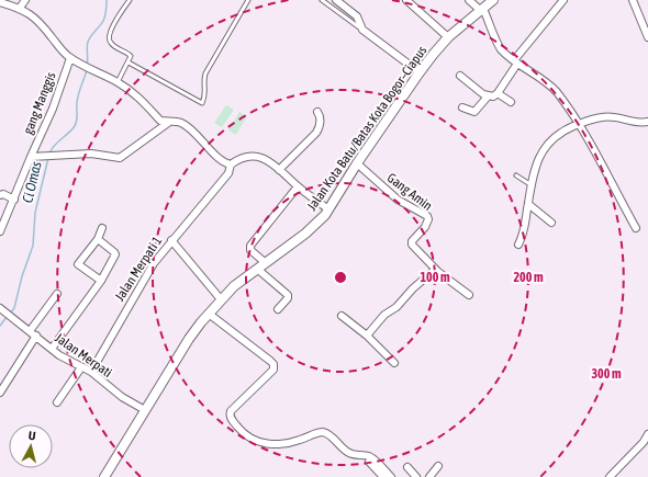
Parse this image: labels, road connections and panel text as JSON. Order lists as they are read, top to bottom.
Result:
{
  "streets": {
    "main road": ["Jalan Kota Batu/Batas Kota Bogor–Ciapus"],
    "street": [
      "gang Manggis",
      "Gang Amin",
      "Jalan Merpati 1",
      "Jalan Merpati"
    ]
  },
  "crossings": [
    ["Jalan Kota Batu/Batas Kota Bogor–Ciapus", "Gang Amin"],
    ["Jalan Kota Batu/Batas Kota Bogor–Ciapus", "Jalan Merpati"],
    ["Jalan Merpati 1", "Jalan Merpati"]
  ],
  "water": ["Ci Omas"],
  "north": "top",
  "rings": ["100 m", "200 m", "300 m"]
}
